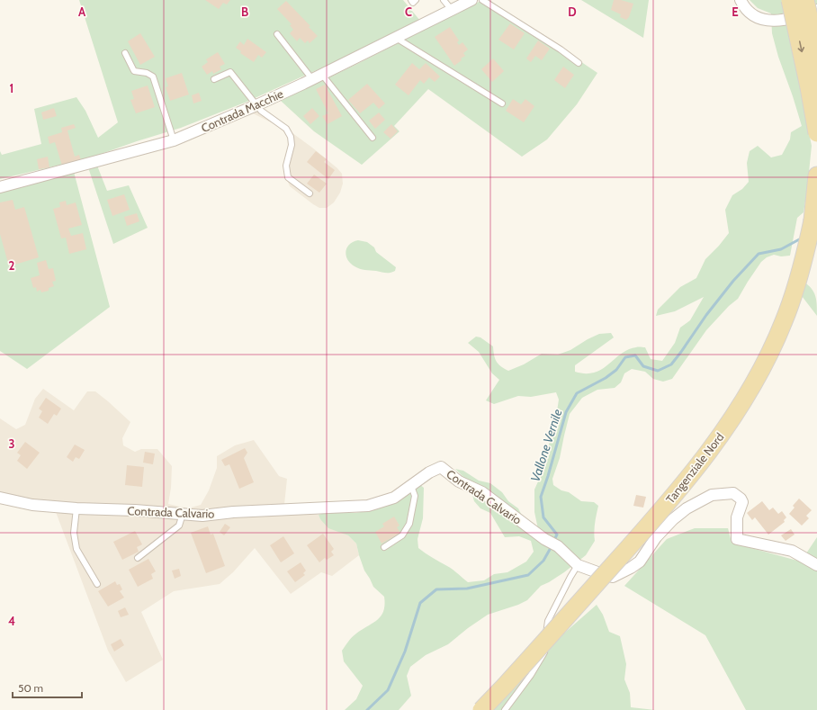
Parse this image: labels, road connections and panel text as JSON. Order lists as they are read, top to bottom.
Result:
{
  "streets": {
    "main road": ["Tangenziale Nord"],
    "street": ["Contrada Macchie", "Contrada Calvario"]
  },
  "water": ["Vallone Vernile"],
  "scale_bar": "50 m",
  "grid": {
    "columns": [
      "A",
      "B",
      "C",
      "D",
      "E"
    ],
    "rows": [
      "1",
      "2",
      "3",
      "4"
    ]
  }
}
